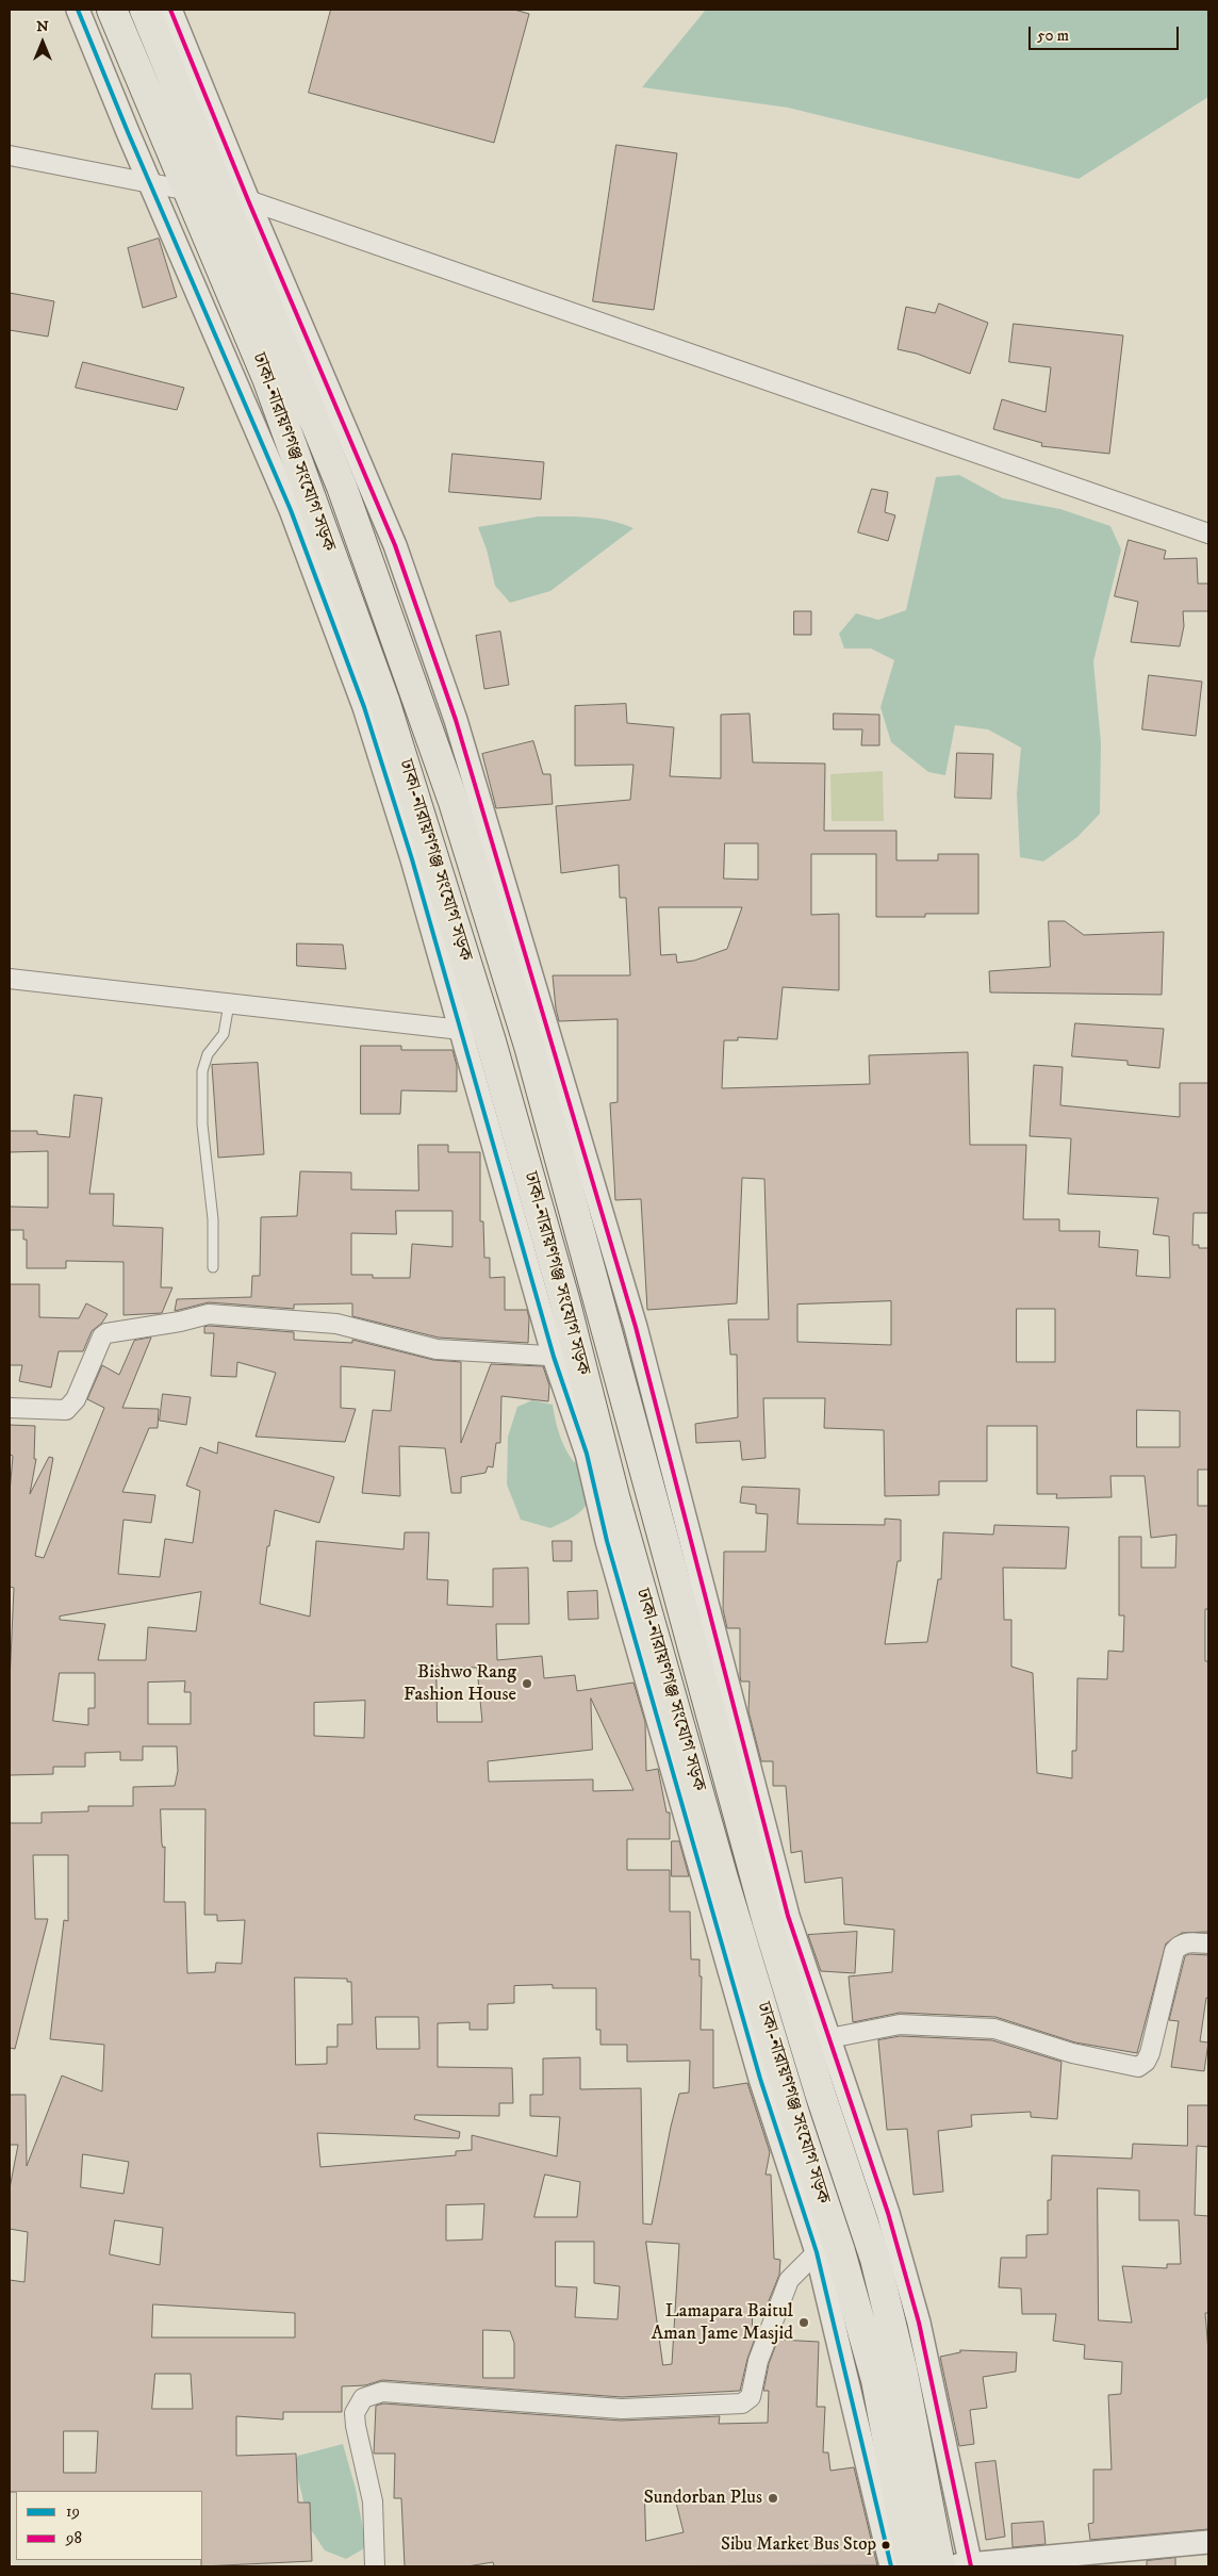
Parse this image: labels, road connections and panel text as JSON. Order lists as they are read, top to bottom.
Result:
{
  "streets": {
    "main road": ["ঢাকা-নারায়ণগঞ্জ সংযোগ সড়ক"]
  },
  "places": [
    "Bishwo Rang Fashion House",
    "Lamapara Baitul Aman Jame Masjid",
    "Sundorban Plus",
    "Sibu Market Bus Stop"
  ],
  "lines": ["transit line 19", "transit line 98"],
  "legend": ["19", "98"],
  "scale_bar": "50 m",
  "north": "top"
}
